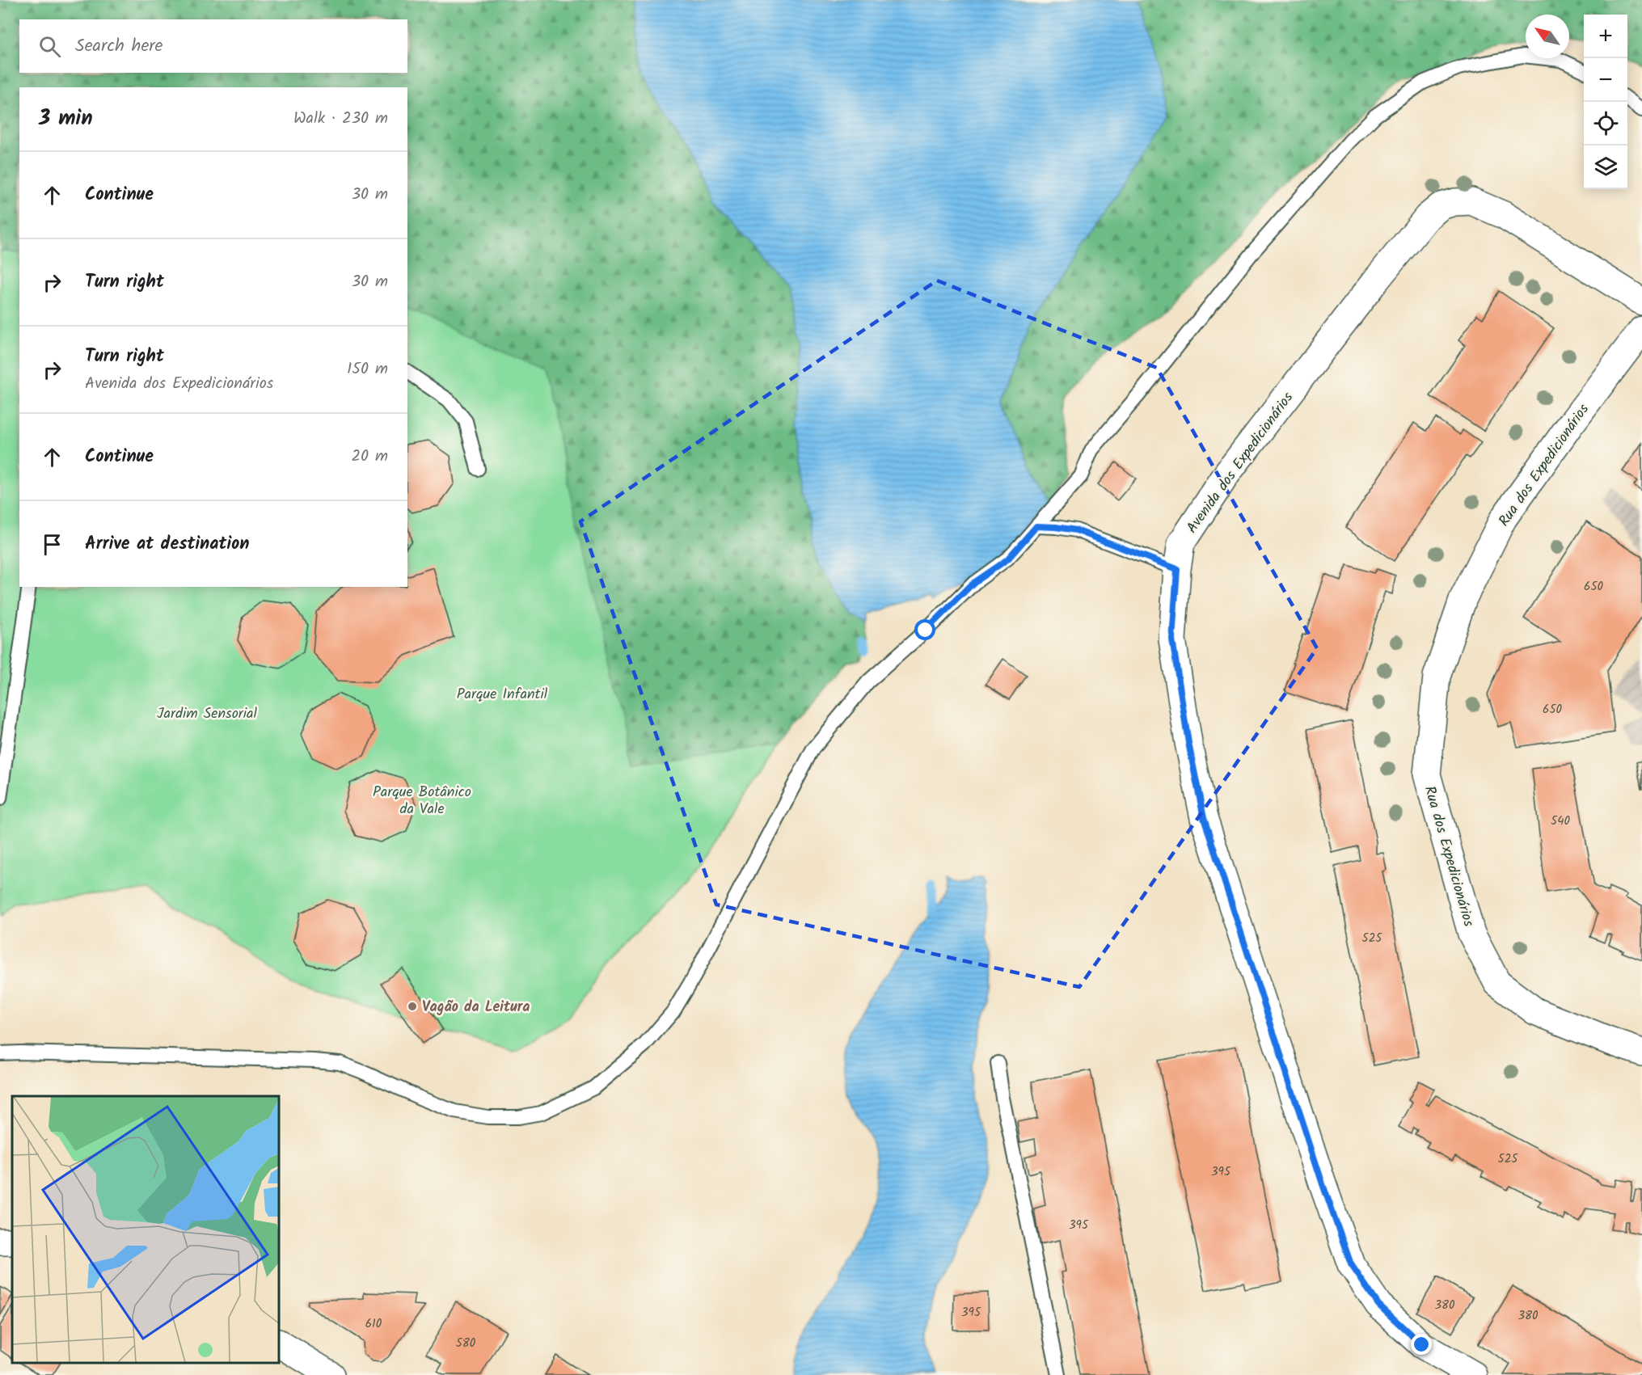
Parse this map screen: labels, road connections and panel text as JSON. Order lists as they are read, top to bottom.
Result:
{
  "streets": {
    "street": ["Avenida dos Expedicionários", "Rua dos Expedicionários"]
  },
  "parks": ["Parque Infantil", "Jardim Sensorial", "Parque Botânico da Vale"],
  "places": ["Vagão da Leitura"],
  "house_numbers": [
    "650",
    "650",
    "540",
    "525",
    "525",
    "395",
    "395",
    "380",
    "395",
    "380",
    "610",
    "580"
  ],
  "north": "top left",
  "page": {
    "map_buttons": ["+", "−"],
    "search": "Search here",
    "heading": ["3 min", "Walk · 230 m"],
    "list": [
      ["Continue", "30 m"],
      ["Turn right", "30 m"],
      ["Turn right", "Avenida dos Expedicionários", "150 m"],
      ["Continue", "20 m"],
      "Arrive at destination"
    ]
  }
}
